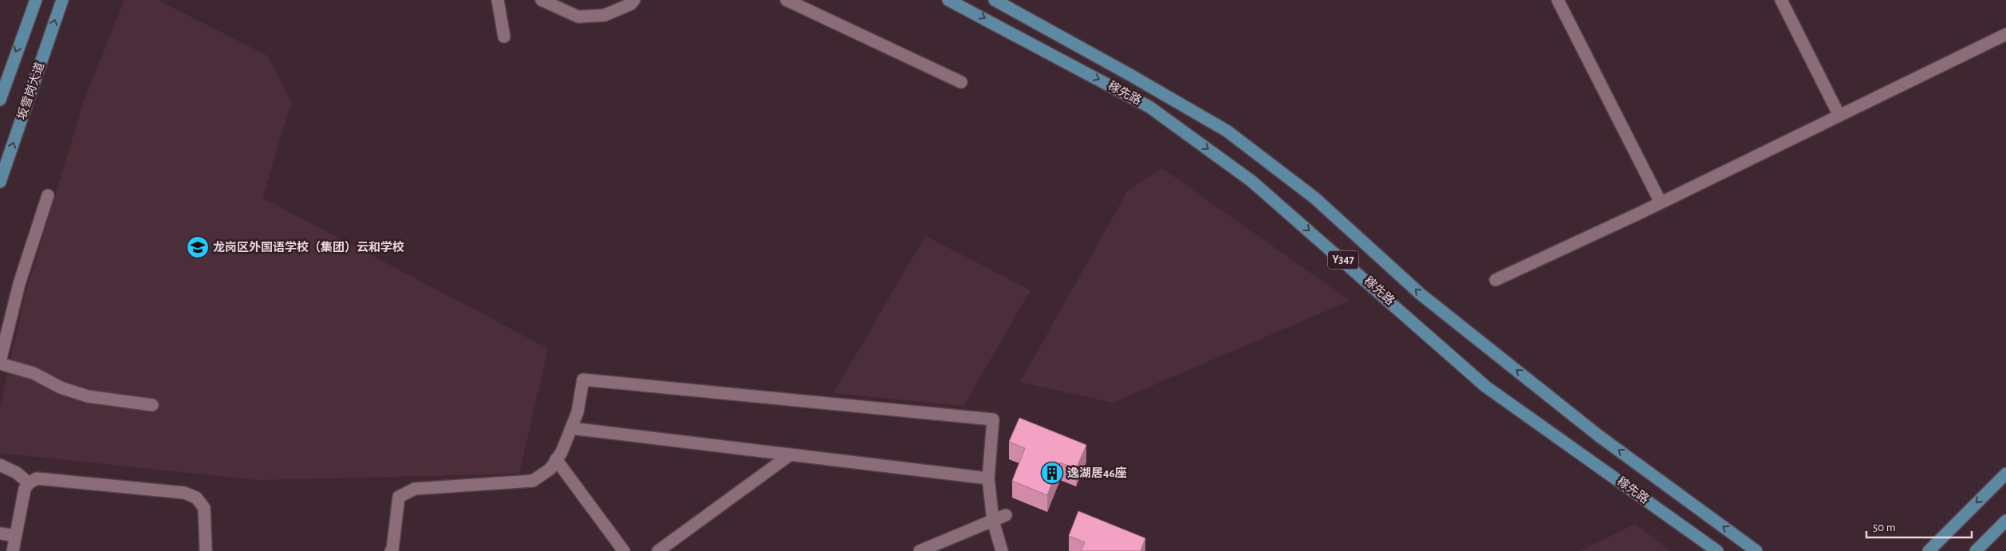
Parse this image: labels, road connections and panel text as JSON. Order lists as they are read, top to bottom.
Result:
{
  "streets": {
    "main road": ["坂雪岗大道", "稼先路", "Y347"]
  },
  "places": {
    "school or university": ["龙岗区外国语学校（集团）云和学校"],
    "building": ["逸湖居46座"]
  },
  "scale_bar": "50 m"
}
